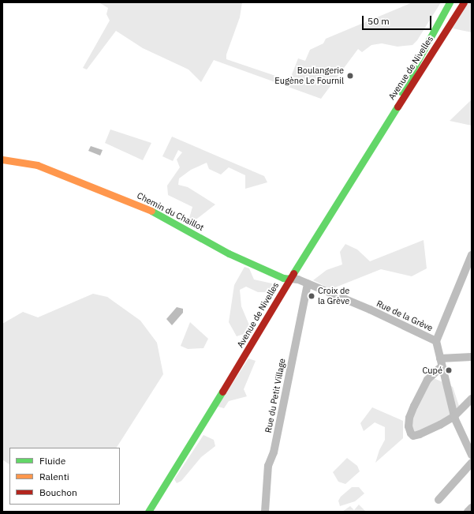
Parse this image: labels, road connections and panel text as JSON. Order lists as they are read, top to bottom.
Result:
{
  "streets": {
    "main road": ["Avenue de Nivelles", "Chemin du Chaillot"],
    "street": ["Rue de la Grève", "Rue du Petit Village"]
  },
  "crossings": [
    ["Avenue de Nivelles", "Chemin du Chaillot"],
    ["Avenue de Nivelles", "Rue de la Grève"],
    ["Chemin du Chaillot", "Rue de la Grève"],
    ["Rue de la Grève", "Rue du Petit Village"]
  ],
  "places": ["Boulangerie Eugène Le Fournil", "Croix de la Grève", "Cupé"],
  "legend": ["Fluide", "Ralenti", "Bouchon"],
  "scale_bar": "50 m"
}
